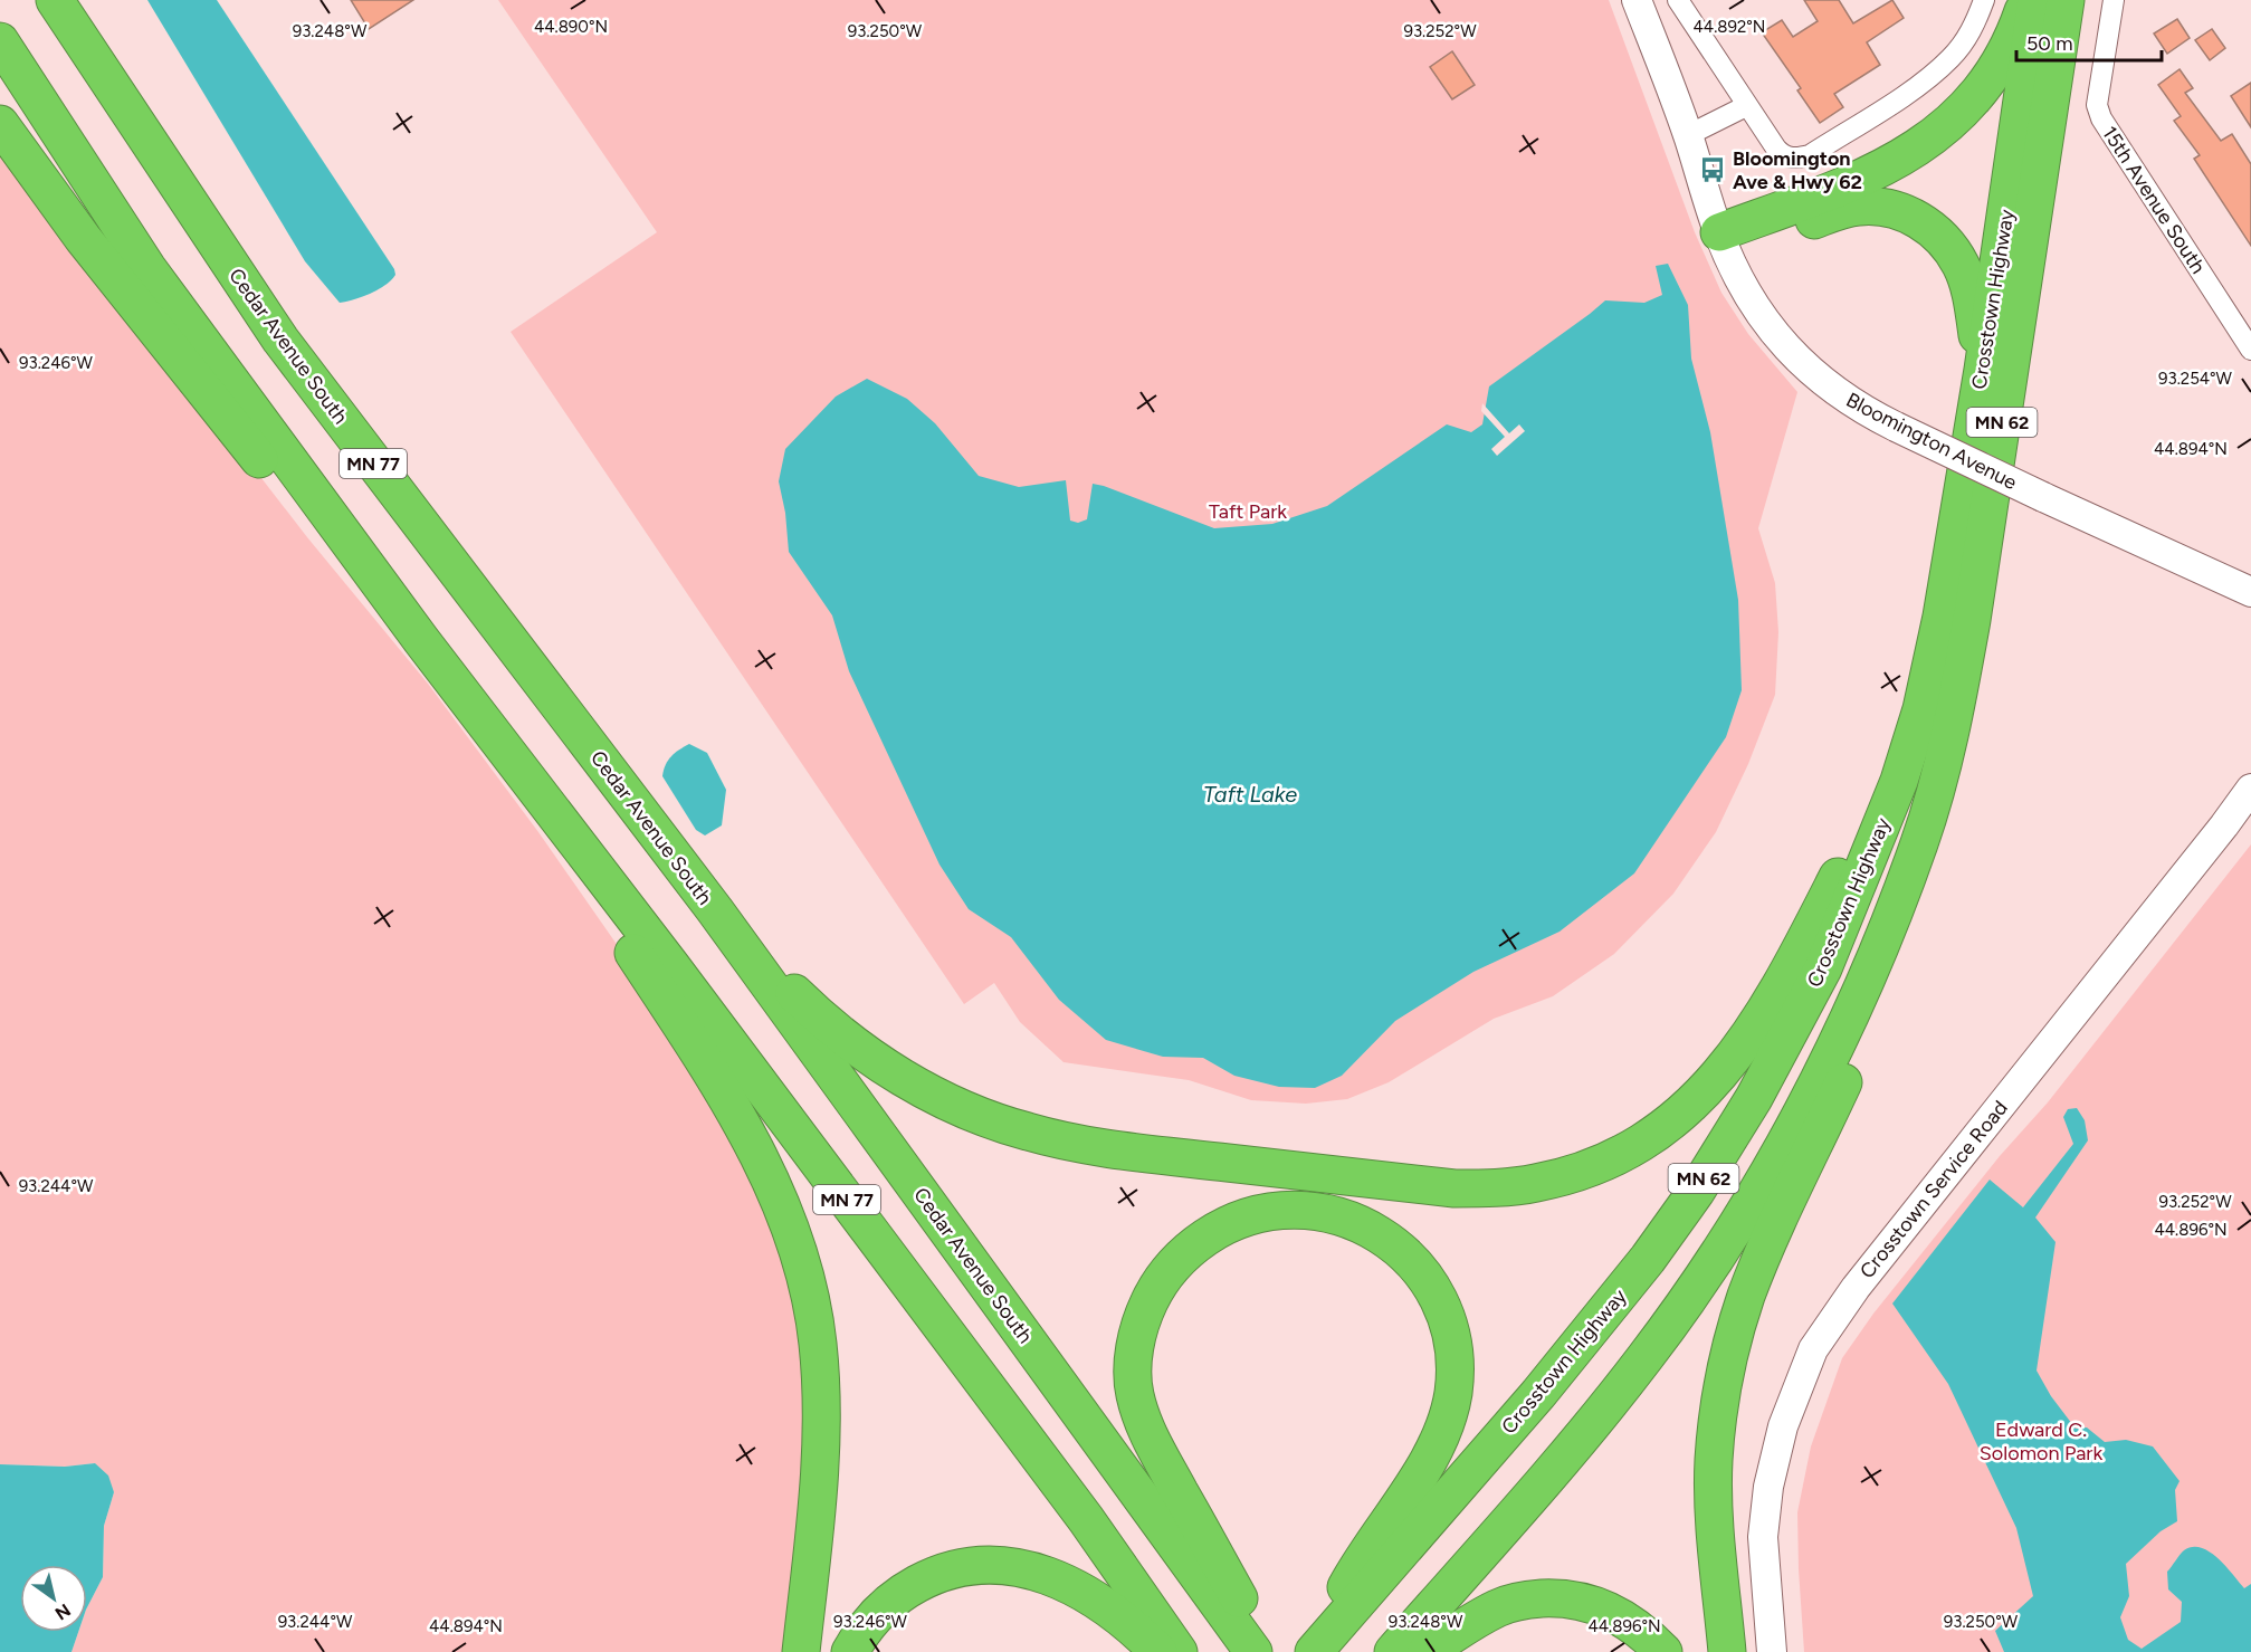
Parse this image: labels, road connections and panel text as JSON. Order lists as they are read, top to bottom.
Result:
{
  "streets": {
    "highway": [
      "Crosstown Highway",
      "Cedar Avenue South",
      "MN 62",
      "MN 77"
    ],
    "street": ["15th Avenue South", "Bloomington Avenue", "Crosstown Service Road"]
  },
  "water": ["Taft Lake"],
  "parks": ["Taft Park", "Edward C. Solomon Park"],
  "places": {
    "bus stop": ["Bloomington Ave & Hwy 62"]
  },
  "scale_bar": "50 m",
  "north": "bottom right",
  "coordinates": [
    "44.890°N",
    "44.892°N",
    "93.248°W",
    "93.250°W",
    "93.252°W",
    "93.246°W",
    "93.254°W",
    "44.894°N",
    "93.244°W",
    "44.896°N"
  ]
}
